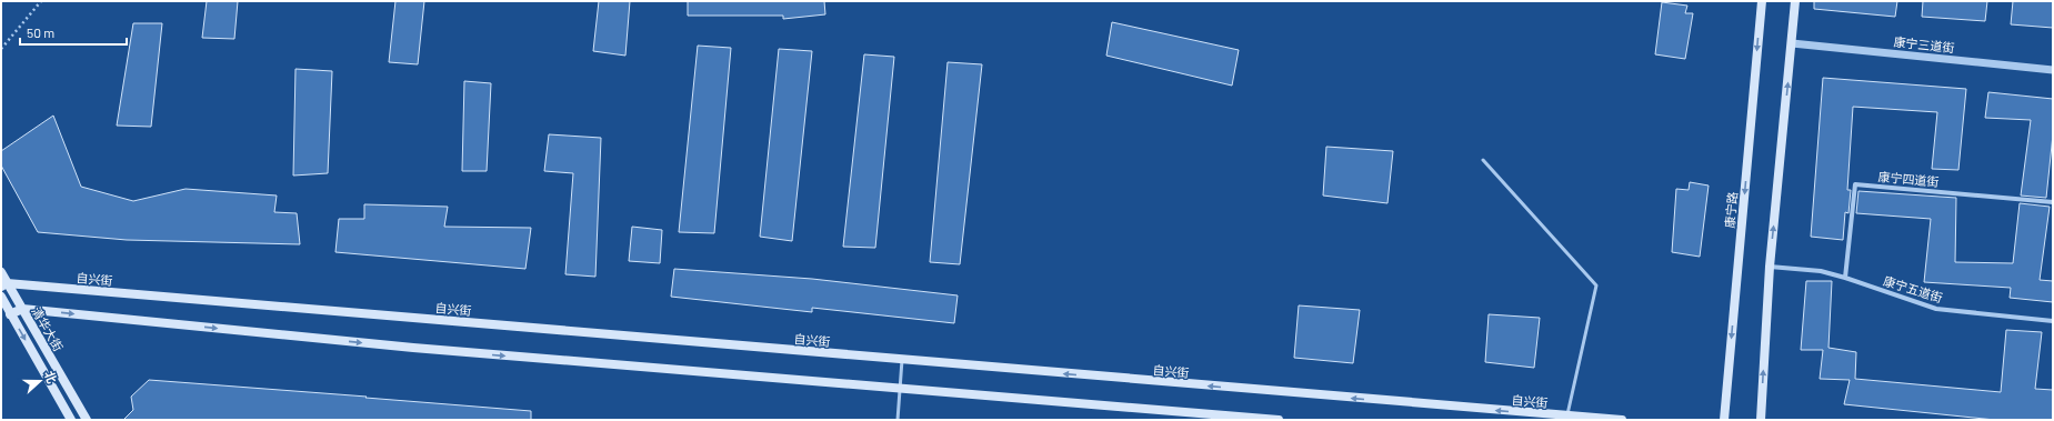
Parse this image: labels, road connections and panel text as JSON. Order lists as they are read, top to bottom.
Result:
{
  "streets": {
    "main road": ["康宁路", "自兴街", "清华大街"],
    "street": ["康宁三道街", "康宁四道街", "康宁五道街"]
  },
  "crossings": [
    ["康宁四道街", "康宁五道街"],
    ["自兴街", "清华大街"]
  ],
  "scale_bar": "50 m",
  "north": "right"
}
